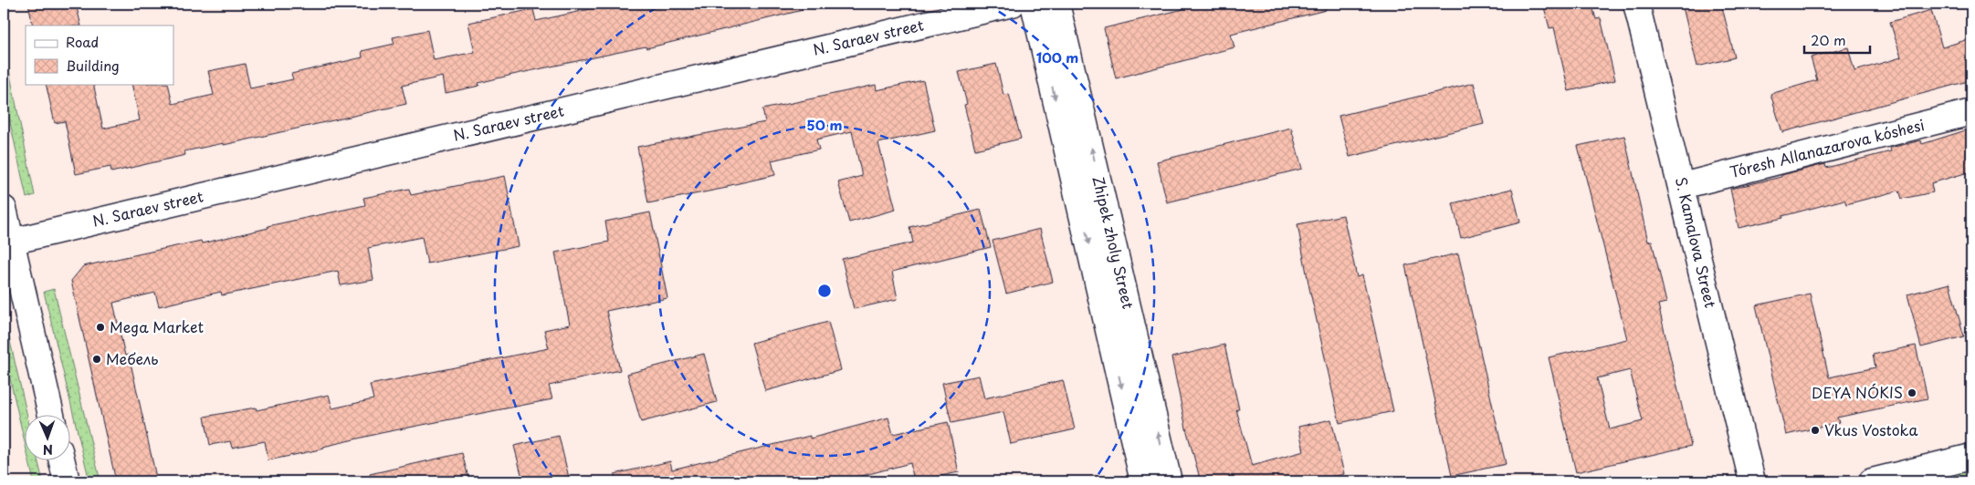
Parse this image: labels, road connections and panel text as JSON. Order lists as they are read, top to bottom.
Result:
{
  "streets": {
    "street": [
      "N. Saraev street",
      "Tóresh Allanazarova kóshesi",
      "Zhipek zholy Street",
      "S. Kamalova Street"
    ]
  },
  "crossings": [
    ["Tóresh Allanazarova kóshesi", "S. Kamalova Street"]
  ],
  "places": [
    "Mega Market",
    "Мебель",
    "DEYA NÓKIS",
    "Vkus Vostoka"
  ],
  "legend": ["Road", "Building"],
  "scale_bar": "20 m",
  "north": "bottom",
  "rings": ["100 m", "50 m"]
}
